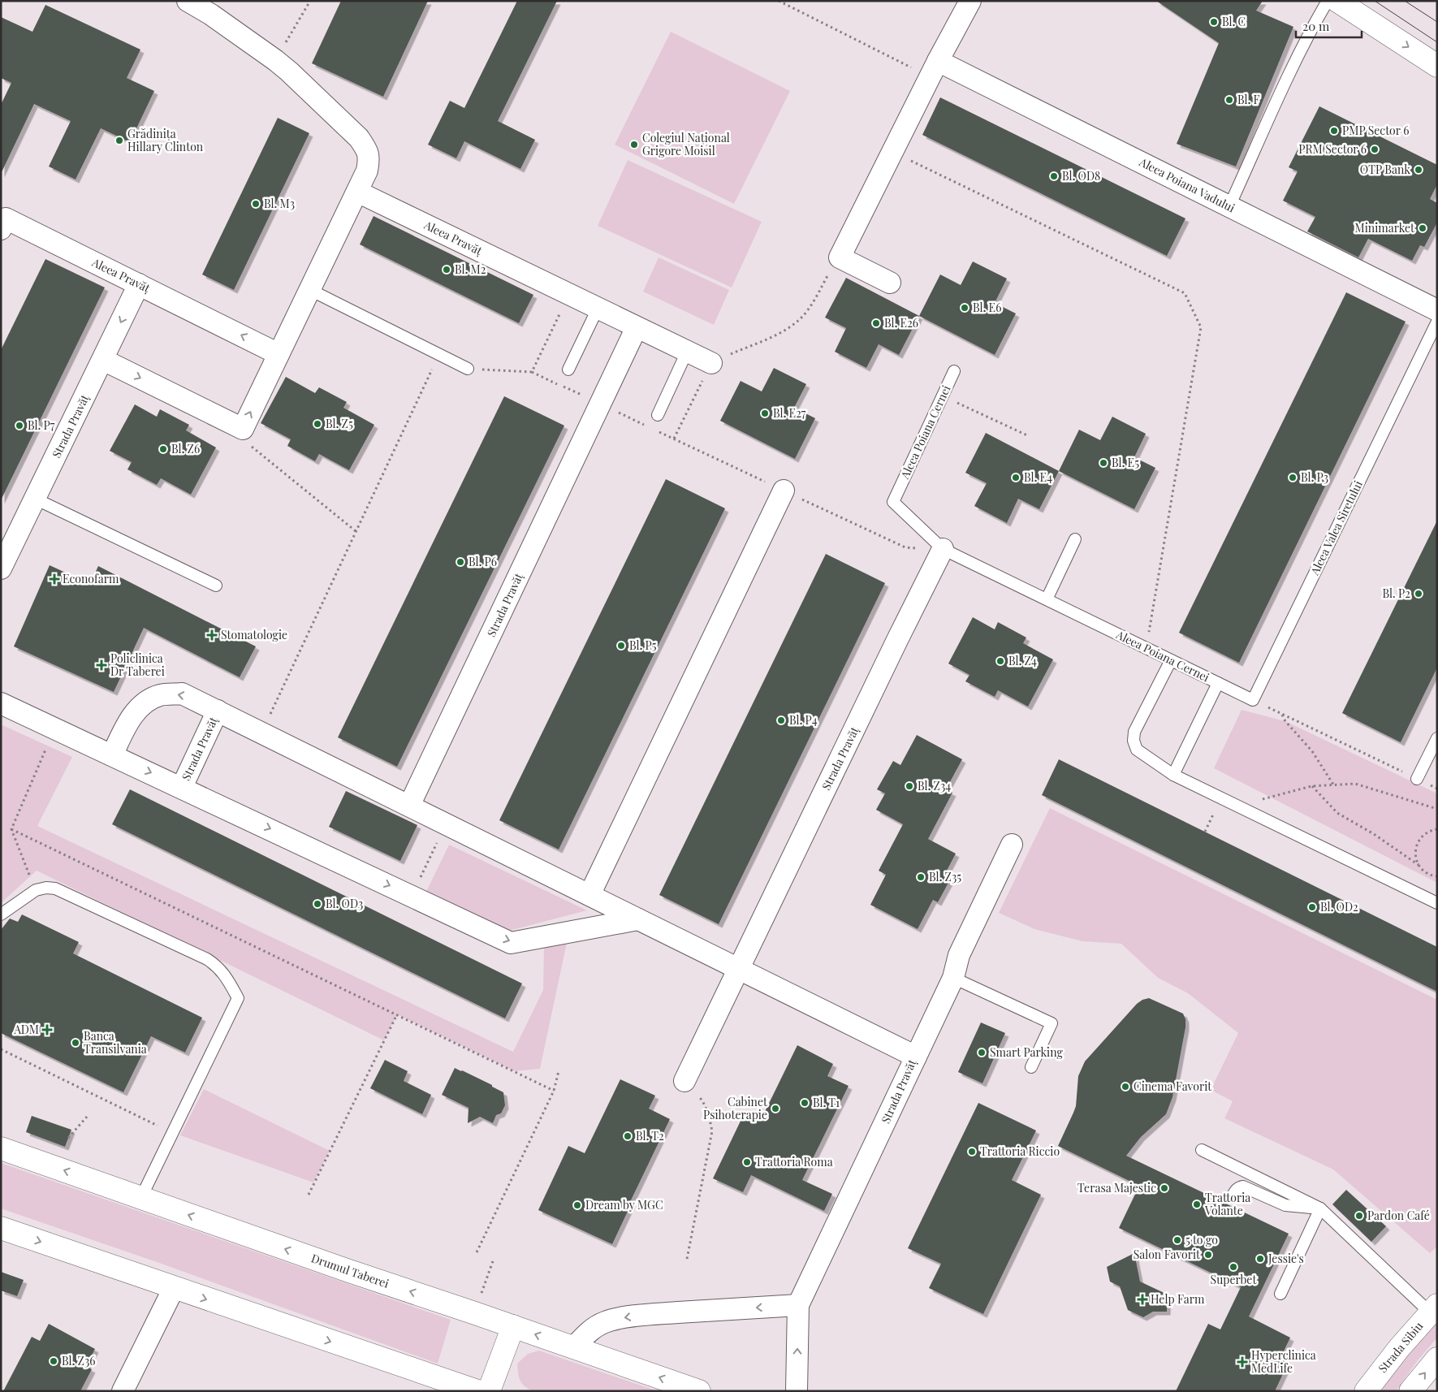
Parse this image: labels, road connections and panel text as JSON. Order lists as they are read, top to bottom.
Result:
{
  "streets": {
    "main road": ["Drumul Taberei", "Strada Sibiu"],
    "street": ["Aleea Poiana Vadului", "Aleea Pravăț", "Strada Pravăț"],
    "lane": ["Aleea Poiana Cernei", "Aleea Valea Siretului"]
  },
  "crossings": [
    ["Aleea Pravăț", "Strada Pravăț"],
    ["Strada Pravăț", "Aleea Poiana Cernei"]
  ],
  "places": {
    "other": [
      "Bl. C",
      "Bl. F",
      "PMP Sector 6",
      "Grădinița Hillary Clinton",
      "Colegiul Național Grigore Moisil",
      "PRM Sector 6",
      "OTP Bank",
      "Bl. OD8",
      "Bl. M3",
      "Minimarket",
      "Bl. M2",
      "Bl. E6",
      "Bl. E26",
      "Bl. E27",
      "Bl. Z5",
      "Bl. P7",
      "Bl. Z6",
      "Bl. E5",
      "Bl. E4",
      "Bl. P3",
      "Bl. P6",
      "Bl. P2",
      "Bl. P5",
      "Bl. Z4",
      "Bl. P4",
      "Bl. Z34",
      "Bl. Z35",
      "Bl. OD3",
      "Bl. OD2",
      "Banca Transilvania",
      "Smart Parking",
      "Cinema Favorit",
      "Bl. T1",
      "Cabinet Psihoterapie",
      "Bl. T2",
      "Trattoria Riccio",
      "Trattoria Roma",
      "Terasa Majestic",
      "Trattoria Volante",
      "Dream by MGC",
      "Pardon Café",
      "5 to go",
      "Salon Favorit",
      "Jessie's",
      "Superbet",
      "Bl. Z36"
    ],
    "health": [
      "Econofarm",
      "Stomatologie",
      "Policlinica Dr Taberei",
      "ADM",
      "Help Farm",
      "Hyperclinica MedLife"
    ]
  },
  "scale_bar": "20 m"
}
